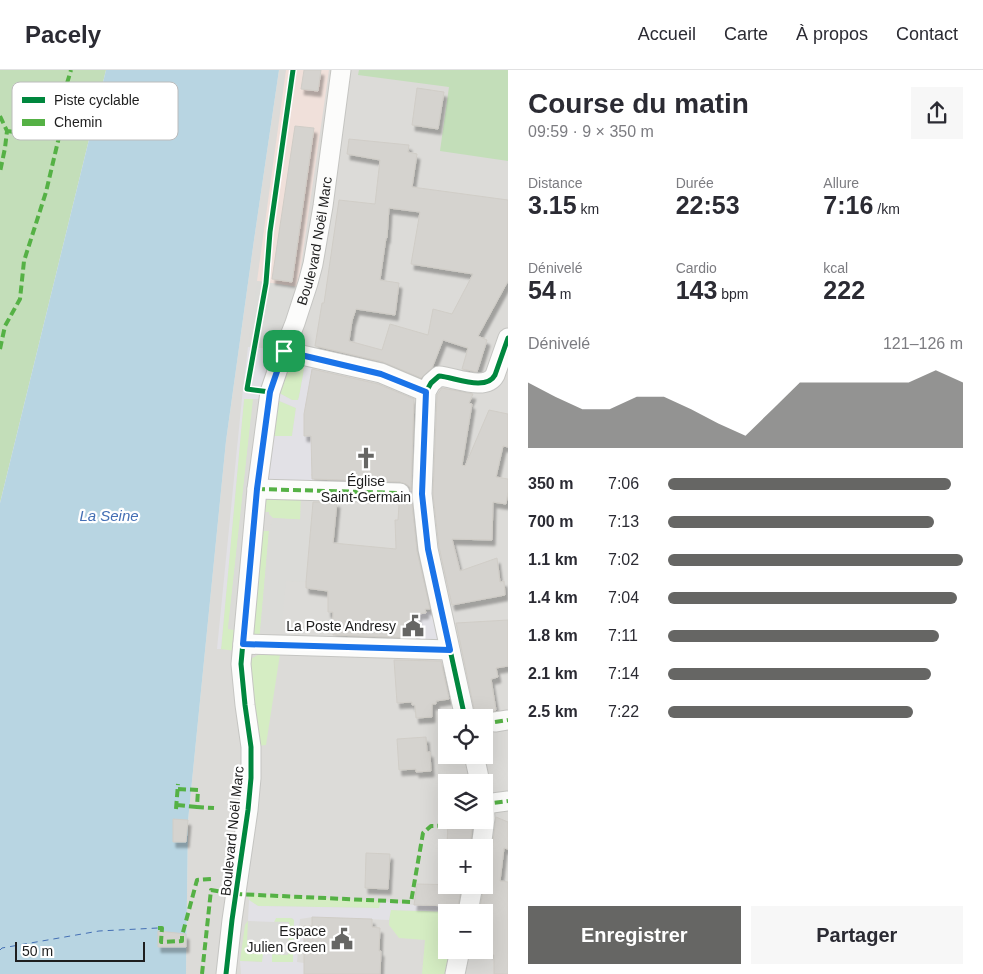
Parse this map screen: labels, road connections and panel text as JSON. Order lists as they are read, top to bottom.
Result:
{
  "streets": {
    "street": ["Boulevard Noël Marc"]
  },
  "water": ["La Seine"],
  "places": {
    "church": ["Église Saint-Germain"],
    "public building": ["La Poste Andresy", "Espace Julien Green"]
  },
  "legend": ["Piste cyclable", "Chemin"],
  "scale_bar": "50 m",
  "page": {
    "header": "Pacely",
    "nav": [
      "Accueil",
      "Carte",
      "À propos",
      "Contact"
    ],
    "heading": ["Course du matin", "09:59 · 9 × 350 m"],
    "stats": [
      ["Distance", "3.15 km"],
      ["Durée", "22:53"],
      ["Allure", "7:16 /km"],
      ["Dénivelé", "54 m"],
      ["Cardio", "143 bpm"],
      ["kcal", "222"]
    ],
    "chart": ["Dénivelé", "121–126 m"],
    "list": [
      {
        "name": "350 m",
        "note": "7:06"
      },
      {
        "name": "700 m",
        "note": "7:13"
      },
      {
        "name": "1.1 km",
        "note": "7:02"
      },
      {
        "name": "1.4 km",
        "note": "7:04"
      },
      {
        "name": "1.8 km",
        "note": "7:11"
      },
      {
        "name": "2.1 km",
        "note": "7:14"
      },
      {
        "name": "2.5 km",
        "note": "7:22"
      }
    ],
    "map_buttons": ["+", "−"],
    "buttons": ["Enregistrer", "Partager"],
    "scale": "50 m"
  }
}
